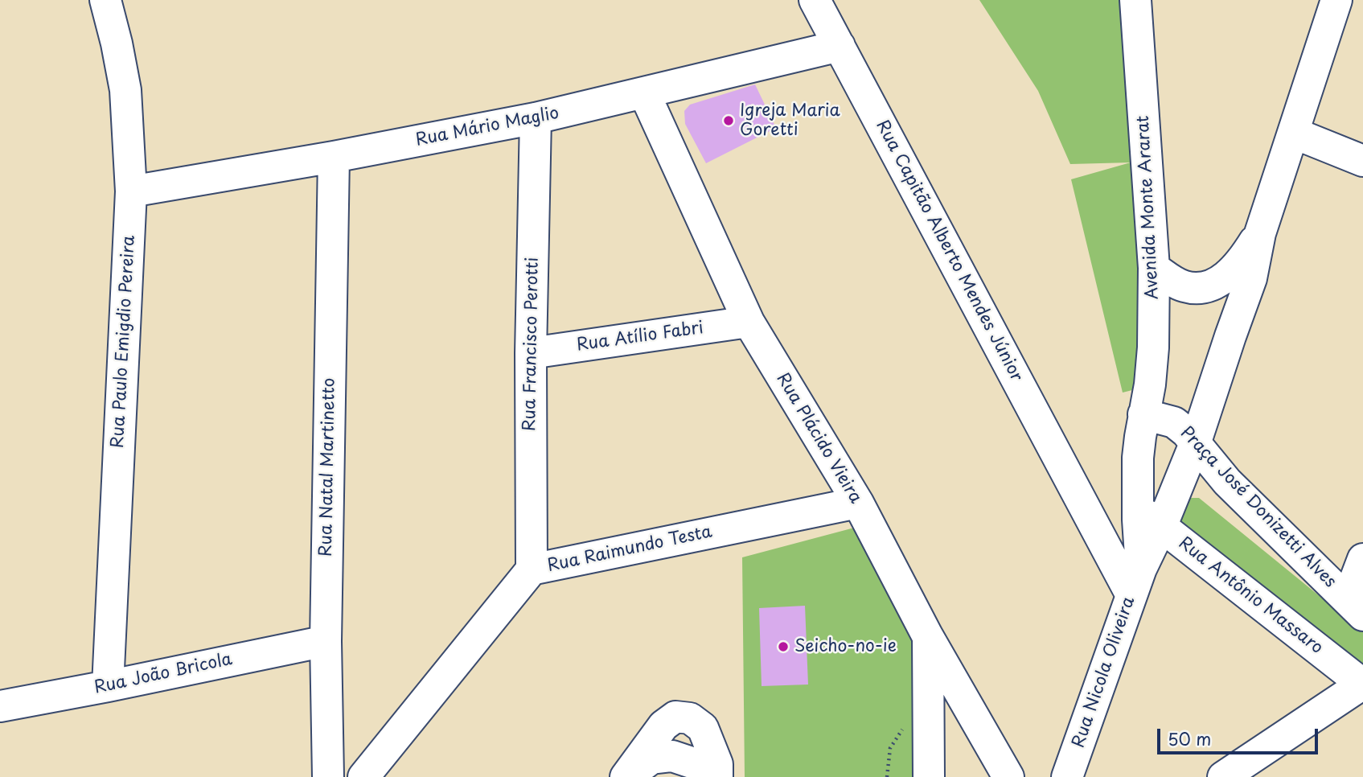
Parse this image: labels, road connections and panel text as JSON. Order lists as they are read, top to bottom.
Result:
{
  "streets": {
    "street": [
      "Rua Mário Maglio",
      "Avenida Monte Ararat",
      "Rua Capitão Alberto Mendes Júnior",
      "Rua Atílio Fabri",
      "Rua Paulo Emigdio Pereira",
      "Rua Francisco Perotti",
      "Rua Plácido Vieira",
      "Rua Natal Martinetto",
      "Praça José Donizetti Alves",
      "Rua Raimundo Testa",
      "Rua Antônio Massaro",
      "Rua Nicola Oliveira",
      "Rua João Bricola"
    ]
  },
  "crossings": [
    ["Rua Mário Maglio", "Rua Capitão Alberto Mendes Júnior"],
    ["Rua Mário Maglio", "Rua Paulo Emigdio Pereira"],
    ["Rua Mário Maglio", "Rua Francisco Perotti"],
    ["Rua Mário Maglio", "Rua Plácido Vieira"],
    ["Rua Mário Maglio", "Rua Natal Martinetto"],
    ["Avenida Monte Ararat", "Praça José Donizetti Alves"],
    ["Avenida Monte Ararat", "Rua Nicola Oliveira"],
    ["Rua Capitão Alberto Mendes Júnior", "Rua Antônio Massaro"],
    ["Rua Capitão Alberto Mendes Júnior", "Rua Nicola Oliveira"],
    ["Rua Atílio Fabri", "Rua Francisco Perotti"],
    ["Rua Atílio Fabri", "Rua Plácido Vieira"],
    ["Rua Paulo Emigdio Pereira", "Rua João Bricola"],
    ["Rua Francisco Perotti", "Rua Raimundo Testa"],
    ["Rua Plácido Vieira", "Rua Raimundo Testa"],
    ["Rua Natal Martinetto", "Rua João Bricola"],
    ["Praça José Donizetti Alves", "Rua Nicola Oliveira"],
    ["Rua Antônio Massaro", "Rua Nicola Oliveira"]
  ],
  "places": ["Igreja Maria Goretti", "Seicho-no-ie"],
  "scale_bar": "50 m"
}
